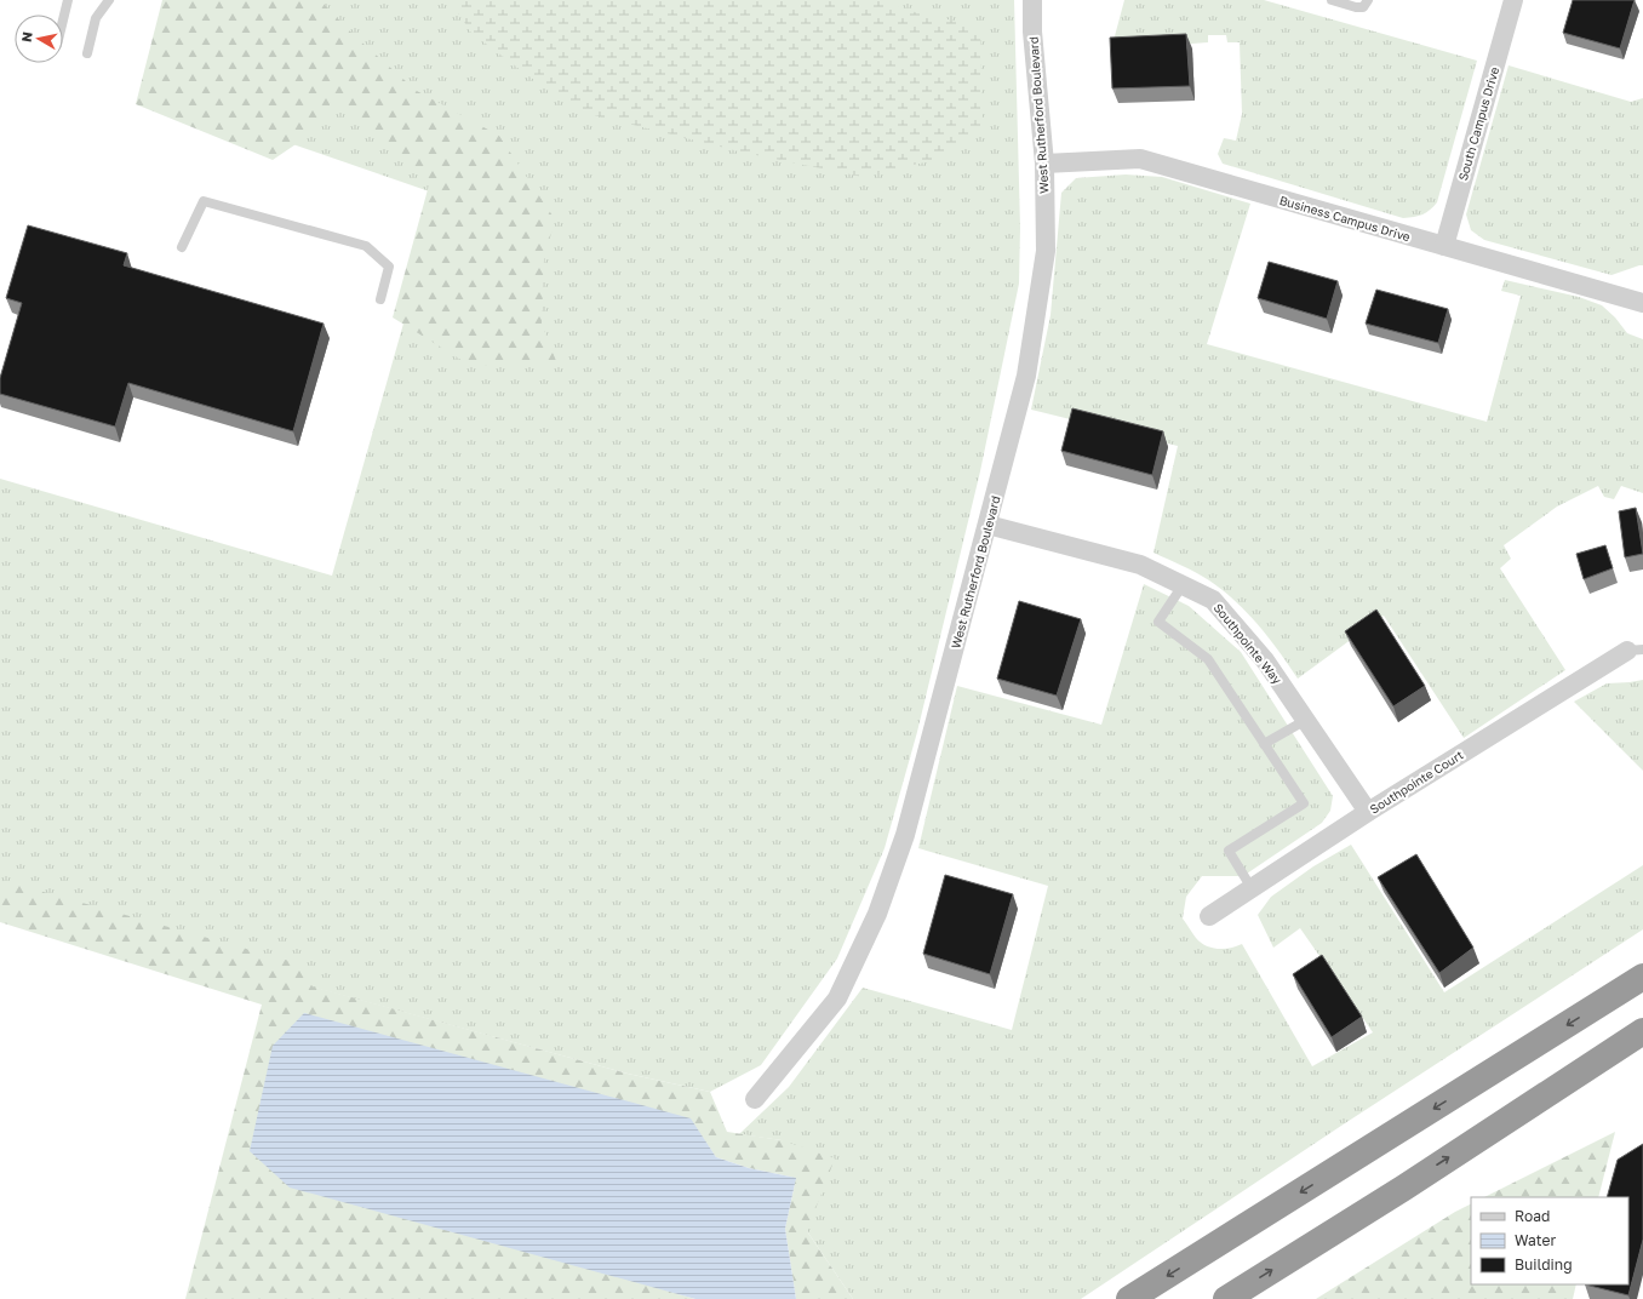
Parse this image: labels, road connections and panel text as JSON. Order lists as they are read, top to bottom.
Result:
{
  "streets": {
    "street": [
      "West Rutherford Boulevard",
      "South Campus Drive",
      "Business Campus Drive",
      "Southpointe Way",
      "Southpointe Court"
    ]
  },
  "crossings": [
    ["West Rutherford Boulevard", "Business Campus Drive"],
    ["West Rutherford Boulevard", "Southpointe Way"],
    ["South Campus Drive", "Business Campus Drive"],
    ["Southpointe Way", "Southpointe Court"]
  ],
  "legend": ["Road", "Water", "Building"],
  "north": "left"
}
